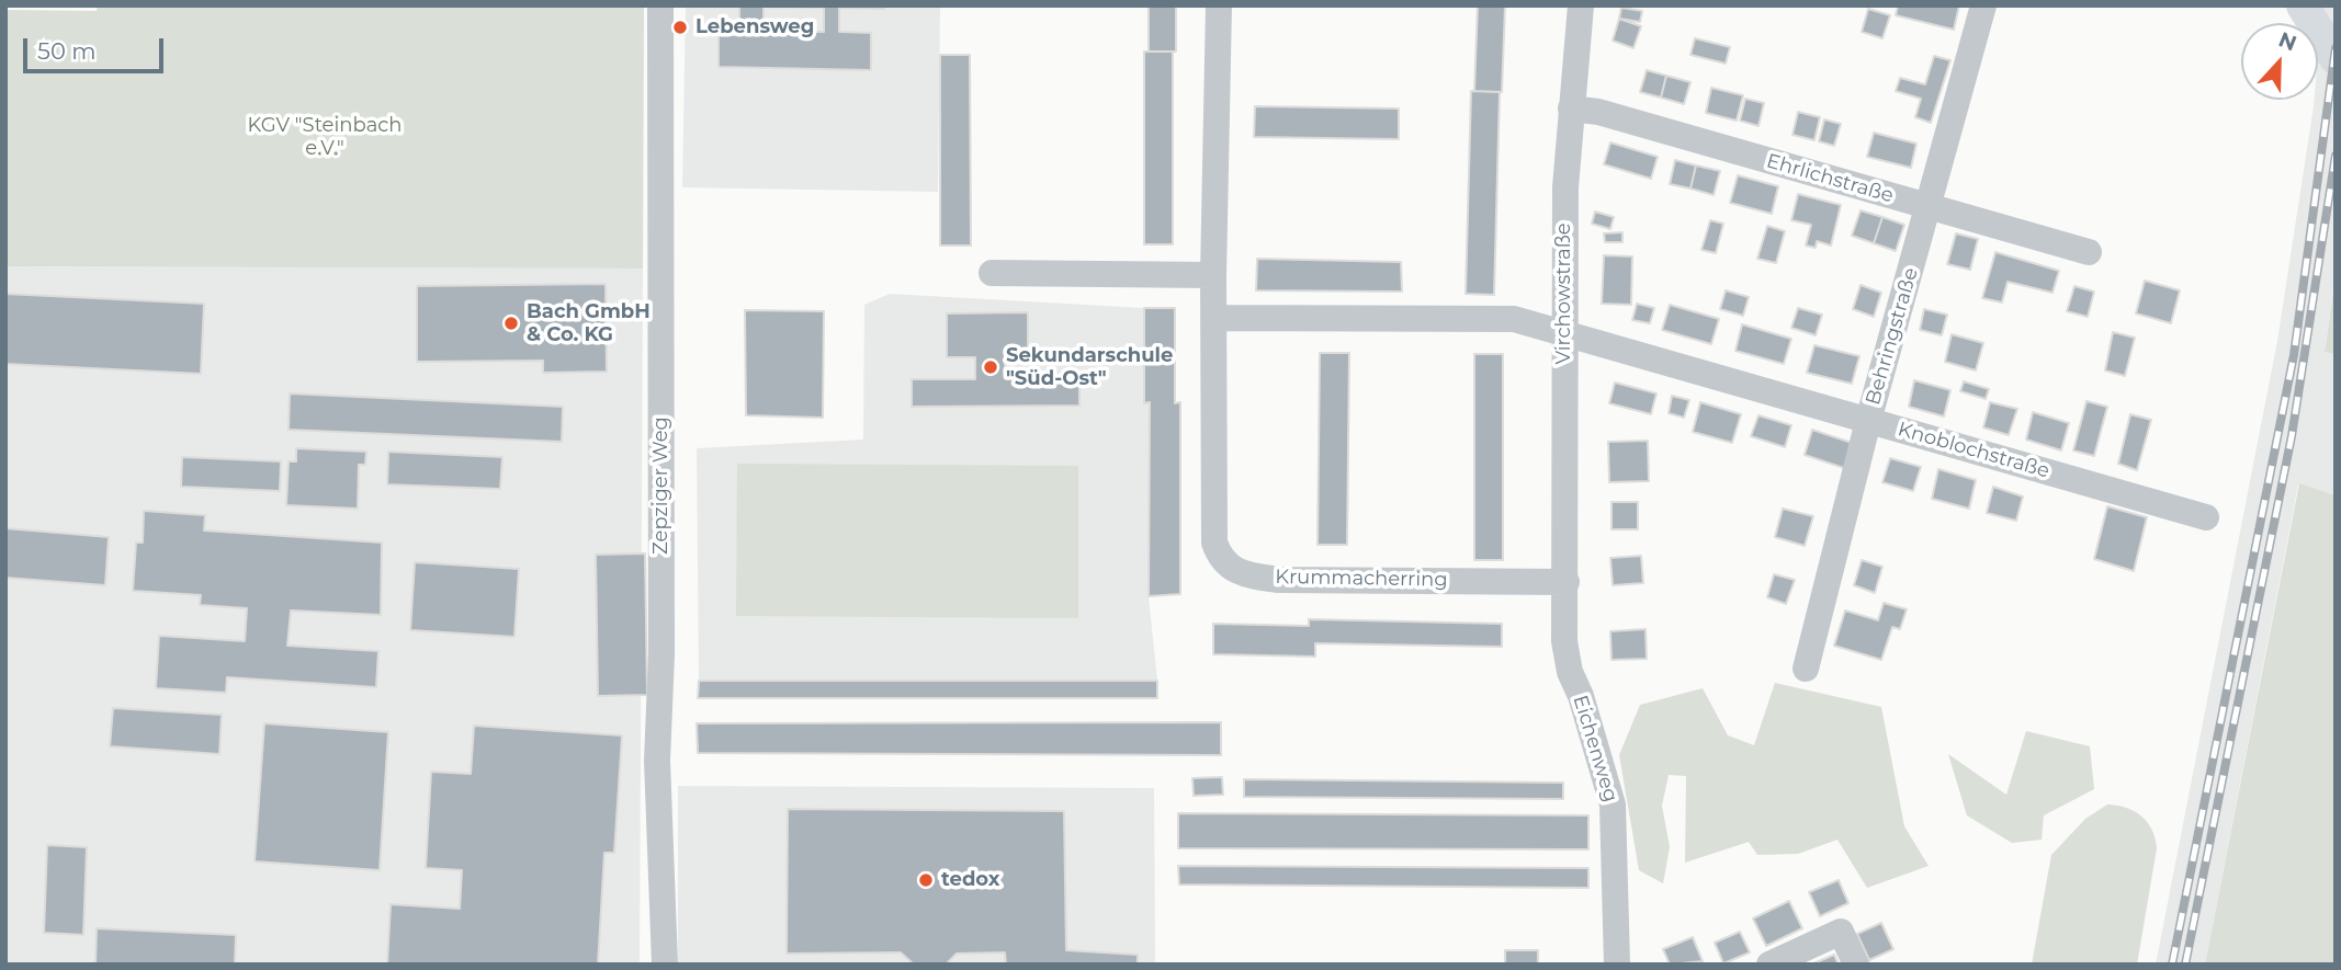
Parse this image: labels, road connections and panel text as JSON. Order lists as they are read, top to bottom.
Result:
{
  "streets": {
    "street": [
      "Ehrlichstraße",
      "Virchowstraße",
      "Behringstraße",
      "Knoblochstraße",
      "Zepziger Weg",
      "Krummacherring",
      "Eichenweg"
    ]
  },
  "crossings": [
    ["Ehrlichstraße", "Virchowstraße"],
    ["Ehrlichstraße", "Behringstraße"],
    ["Virchowstraße", "Knoblochstraße"],
    ["Virchowstraße", "Krummacherring"],
    ["Virchowstraße", "Eichenweg"],
    ["Behringstraße", "Knoblochstraße"],
    ["Krummacherring", "Eichenweg"]
  ],
  "parks": ["KGV \"Steinbach e.V.\""],
  "places": [
    "Lebensweg",
    "Bach GmbH & Co. KG",
    "Sekundarschule \"Süd-Ost\"",
    "tedox"
  ],
  "scale_bar": "50 m",
  "north": "top"
}
